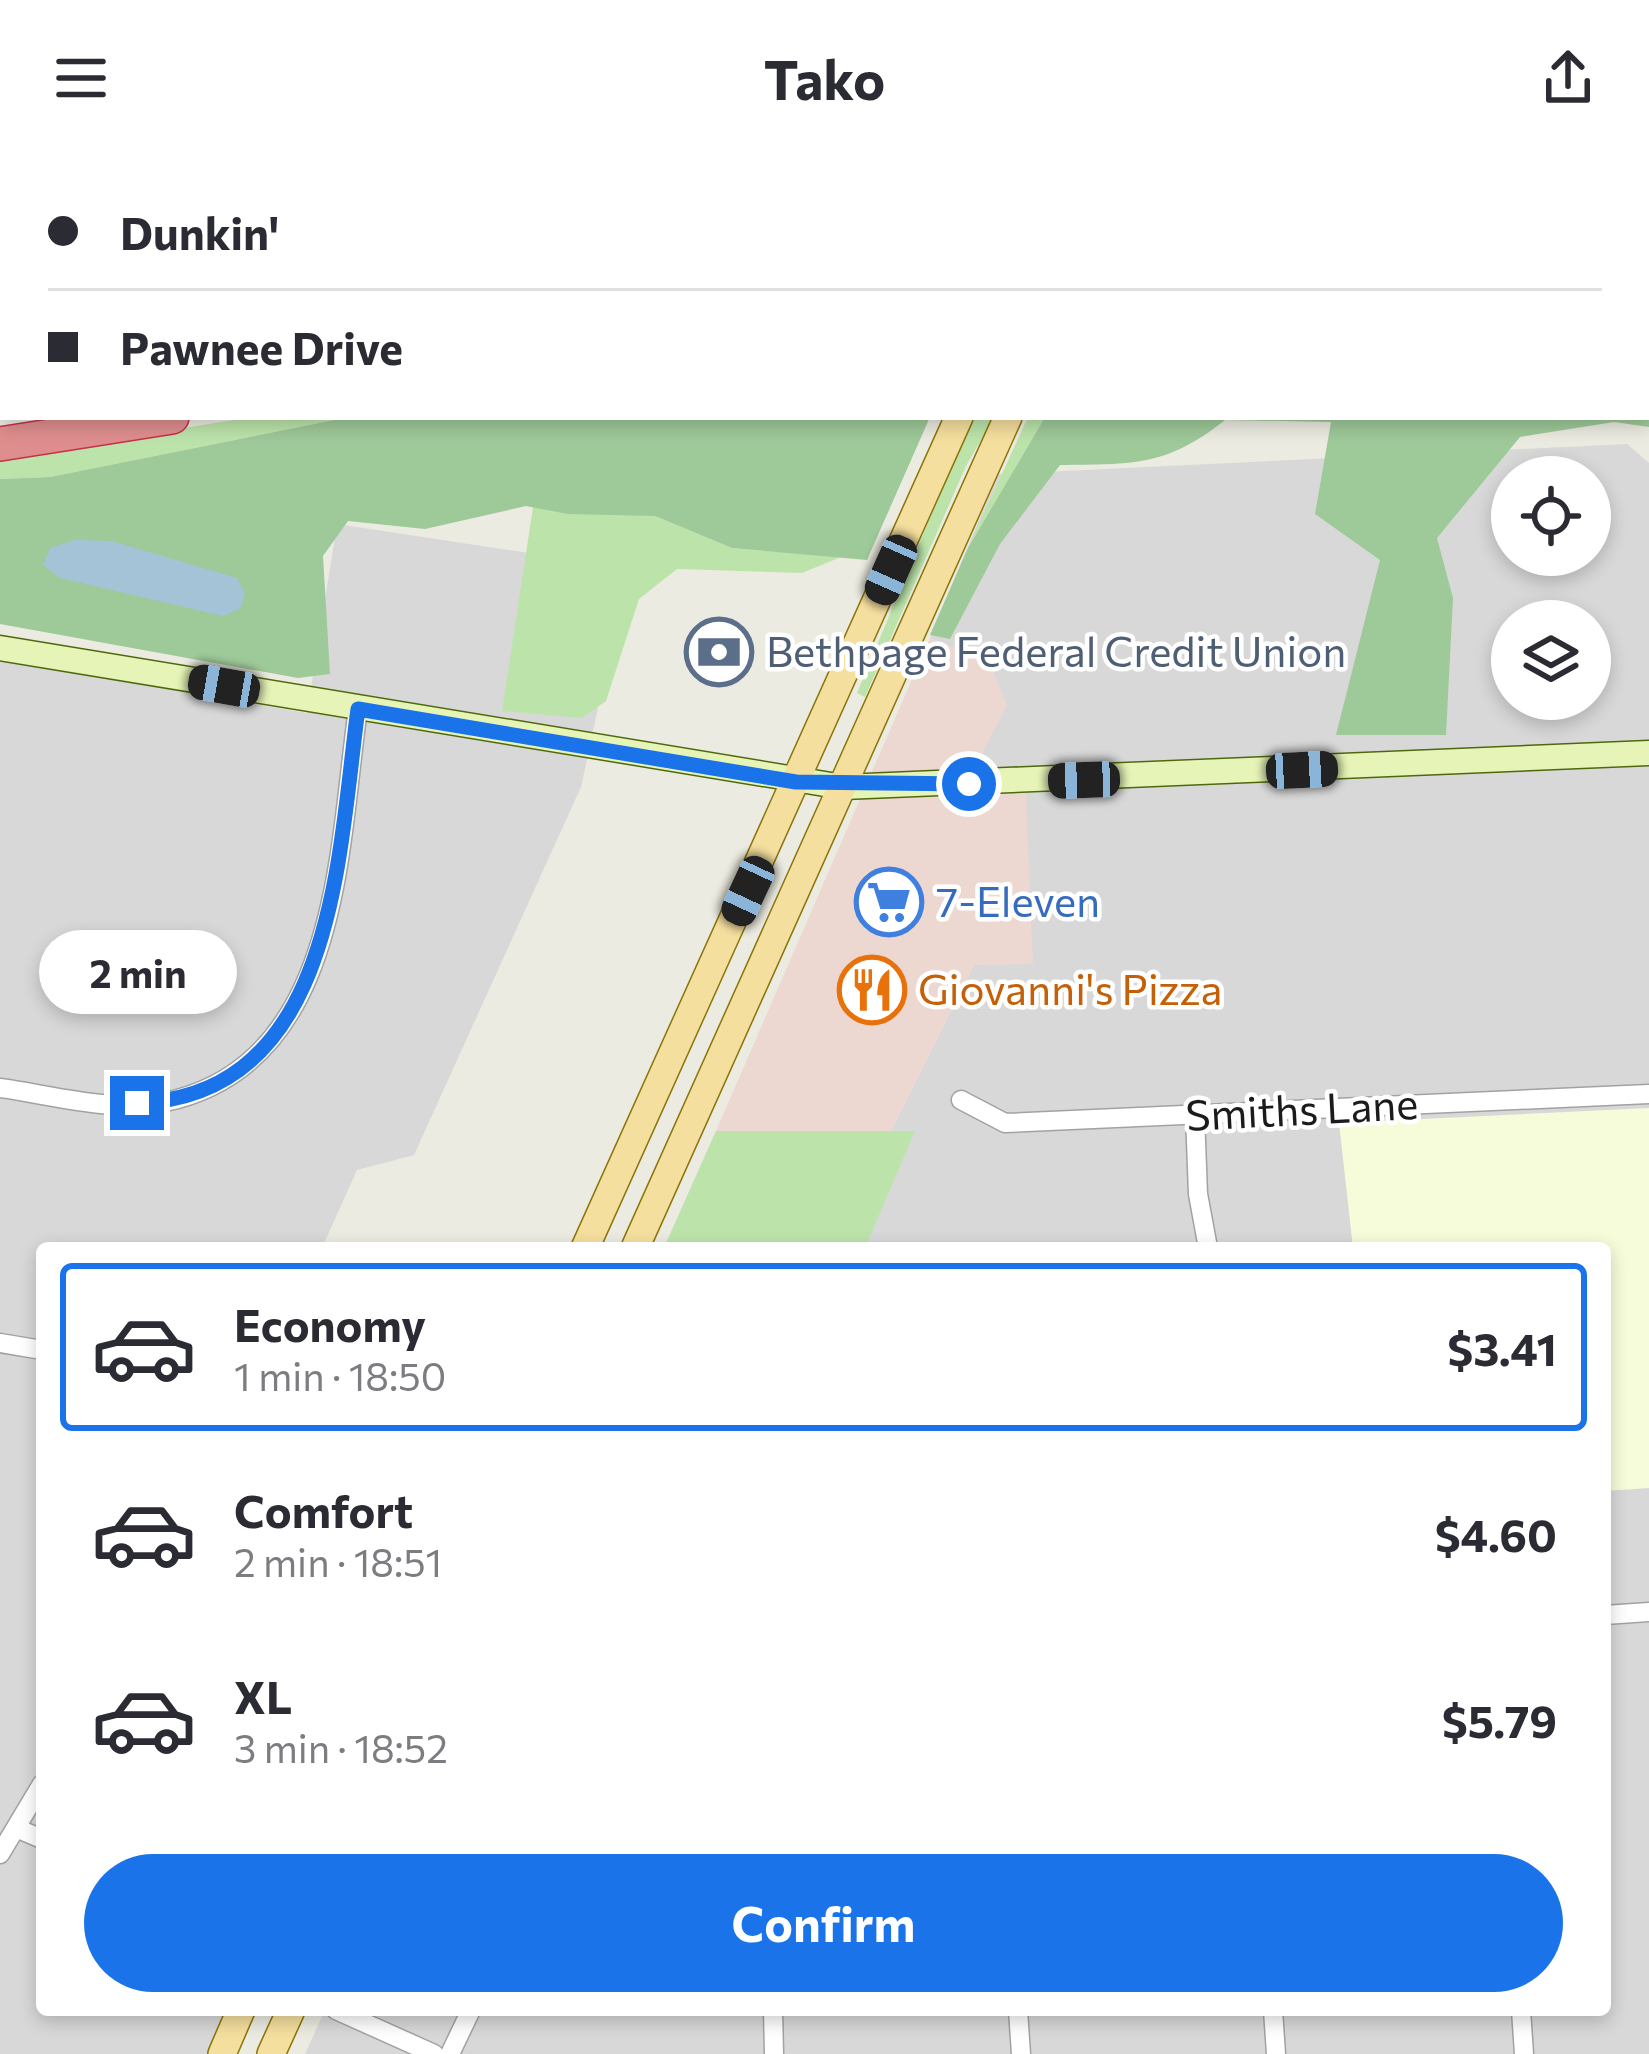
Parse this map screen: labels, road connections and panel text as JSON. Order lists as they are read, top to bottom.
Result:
{
  "streets": {
    "street": ["Smiths Lane"]
  },
  "places": {
    "bank": ["Bethpage Federal Credit Union"],
    "supermarket": ["7-Eleven"],
    "restaurant": ["Giovanni's Pizza"]
  },
  "page": {
    "header": "Tako",
    "banner": ["Dunkin'", "Pawnee Drive"],
    "bubble": "2 min",
    "list": [
      {
        "name": "Economy",
        "note": "1 min · 18:50",
        "value": "$3.41"
      },
      {
        "name": "Comfort",
        "note": "2 min · 18:51",
        "value": "$4.60"
      },
      {
        "name": "XL",
        "note": "3 min · 18:52",
        "value": "$5.79"
      }
    ],
    "buttons": "Confirm"
  }
}
